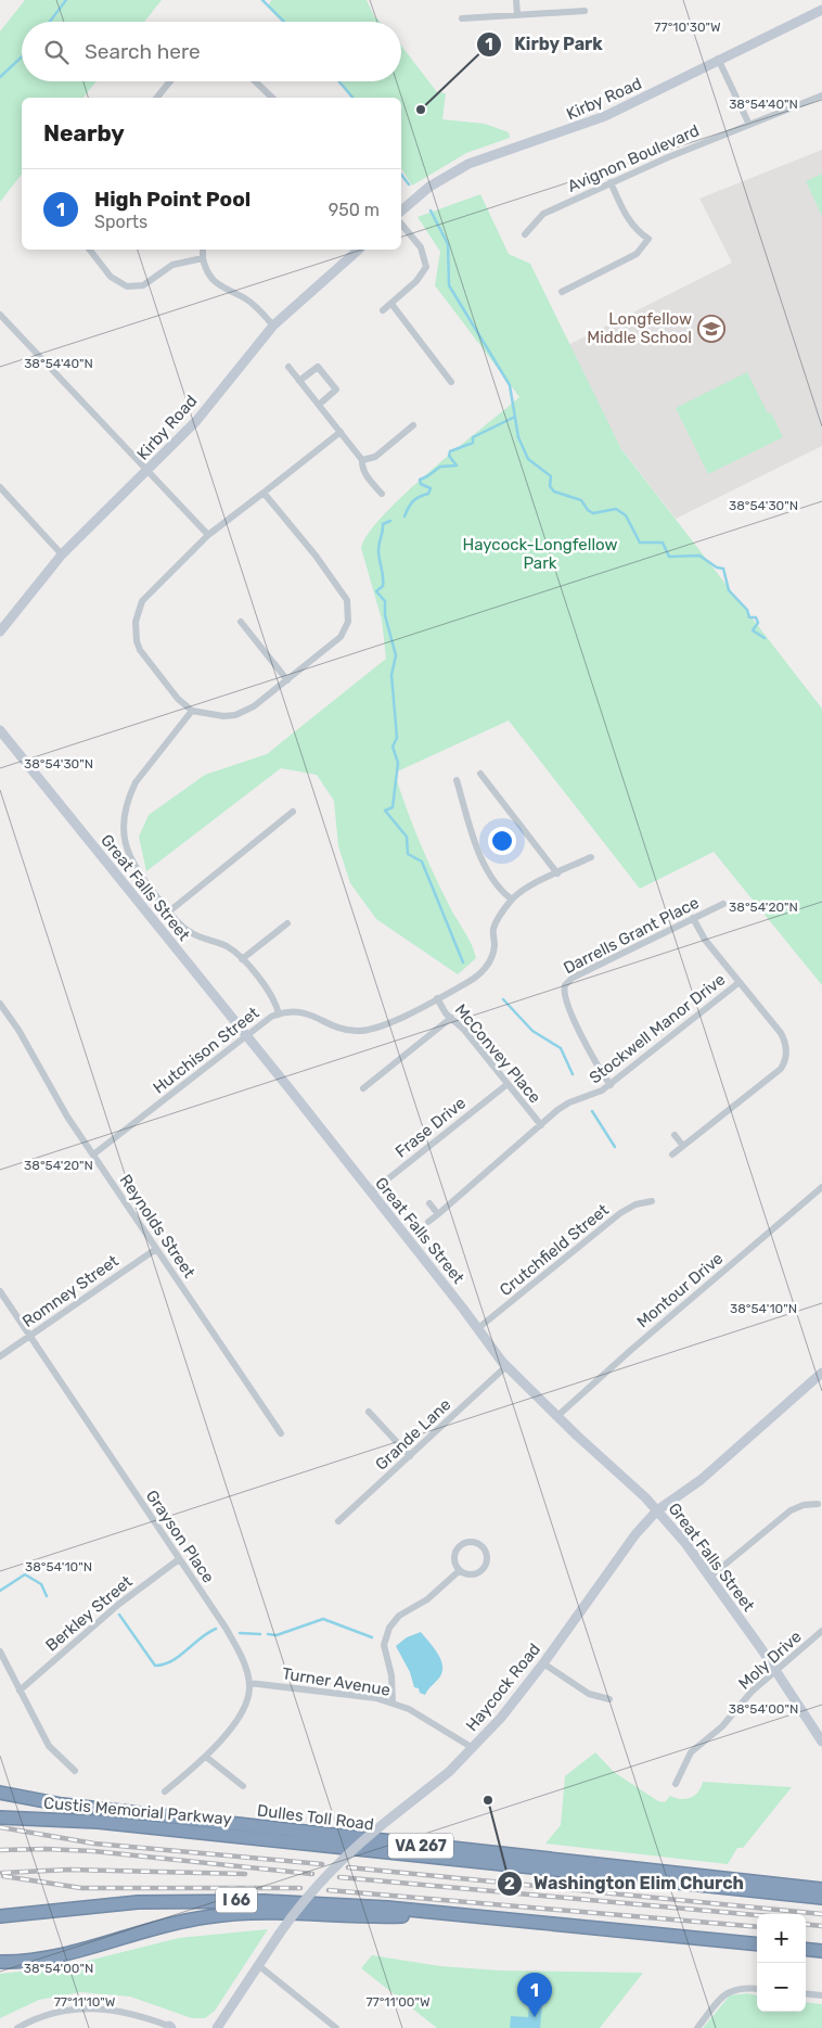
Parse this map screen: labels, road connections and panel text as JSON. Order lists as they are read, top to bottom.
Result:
{
  "streets": {
    "highway": [
      "Custis Memorial Parkway",
      "Dulles Toll Road",
      "VA 267",
      "I 66"
    ],
    "main road": ["Kirby Road", "Great Falls Street", "Haycock Road"],
    "street": [
      "Avignon Boulevard",
      "Darrells Grant Place",
      "Stockwell Manor Drive",
      "Hutchison Street",
      "McConvey Place",
      "Frase Drive",
      "Reynolds Street",
      "Crutchfield Street",
      "Montour Drive",
      "Romney Street",
      "Grande Lane",
      "Grayson Place",
      "Berkley Street",
      "Moly Drive",
      "Turner Avenue"
    ]
  },
  "crossings": [
    ["Great Falls Street", "Hutchison Street"],
    ["Great Falls Street", "Frase Drive"],
    ["Great Falls Street", "Crutchfield Street"],
    ["Great Falls Street", "Montour Drive"],
    ["Great Falls Street", "Grande Lane"],
    ["Great Falls Street", "Moly Drive"],
    ["Great Falls Street", "Haycock Road"],
    ["Darrells Grant Place", "Stockwell Manor Drive"],
    ["Stockwell Manor Drive", "McConvey Place"],
    ["Hutchison Street", "McConvey Place"],
    ["Hutchison Street", "Reynolds Street"],
    ["McConvey Place", "Frase Drive"],
    ["Reynolds Street", "Romney Street"],
    ["Romney Street", "Grayson Place"],
    ["Grayson Place", "Berkley Street"],
    ["Grayson Place", "Turner Avenue"],
    ["Turner Avenue", "Haycock Road"]
  ],
  "parks": ["Haycock-Longfellow Park"],
  "places": {
    "other": ["Kirby Park", "Washington Elim Church"],
    "school or university": ["Longfellow Middle School"]
  },
  "page": {
    "search": "Search here",
    "heading": "Nearby",
    "list": [
      {
        "mark": "1",
        "name": "High Point Pool",
        "note": "Sports",
        "value": "950 m"
      }
    ],
    "map_buttons": ["+", "−"],
    "pins": "1"
  },
  "coordinates": [
    "77°10'30\"W",
    "38°54'40\"N",
    "38°54'30\"N",
    "38°54'20\"N",
    "38°54'10\"N",
    "38°54'00\"N",
    "77°11'10\"W",
    "77°11'00\"W"
  ]
}
